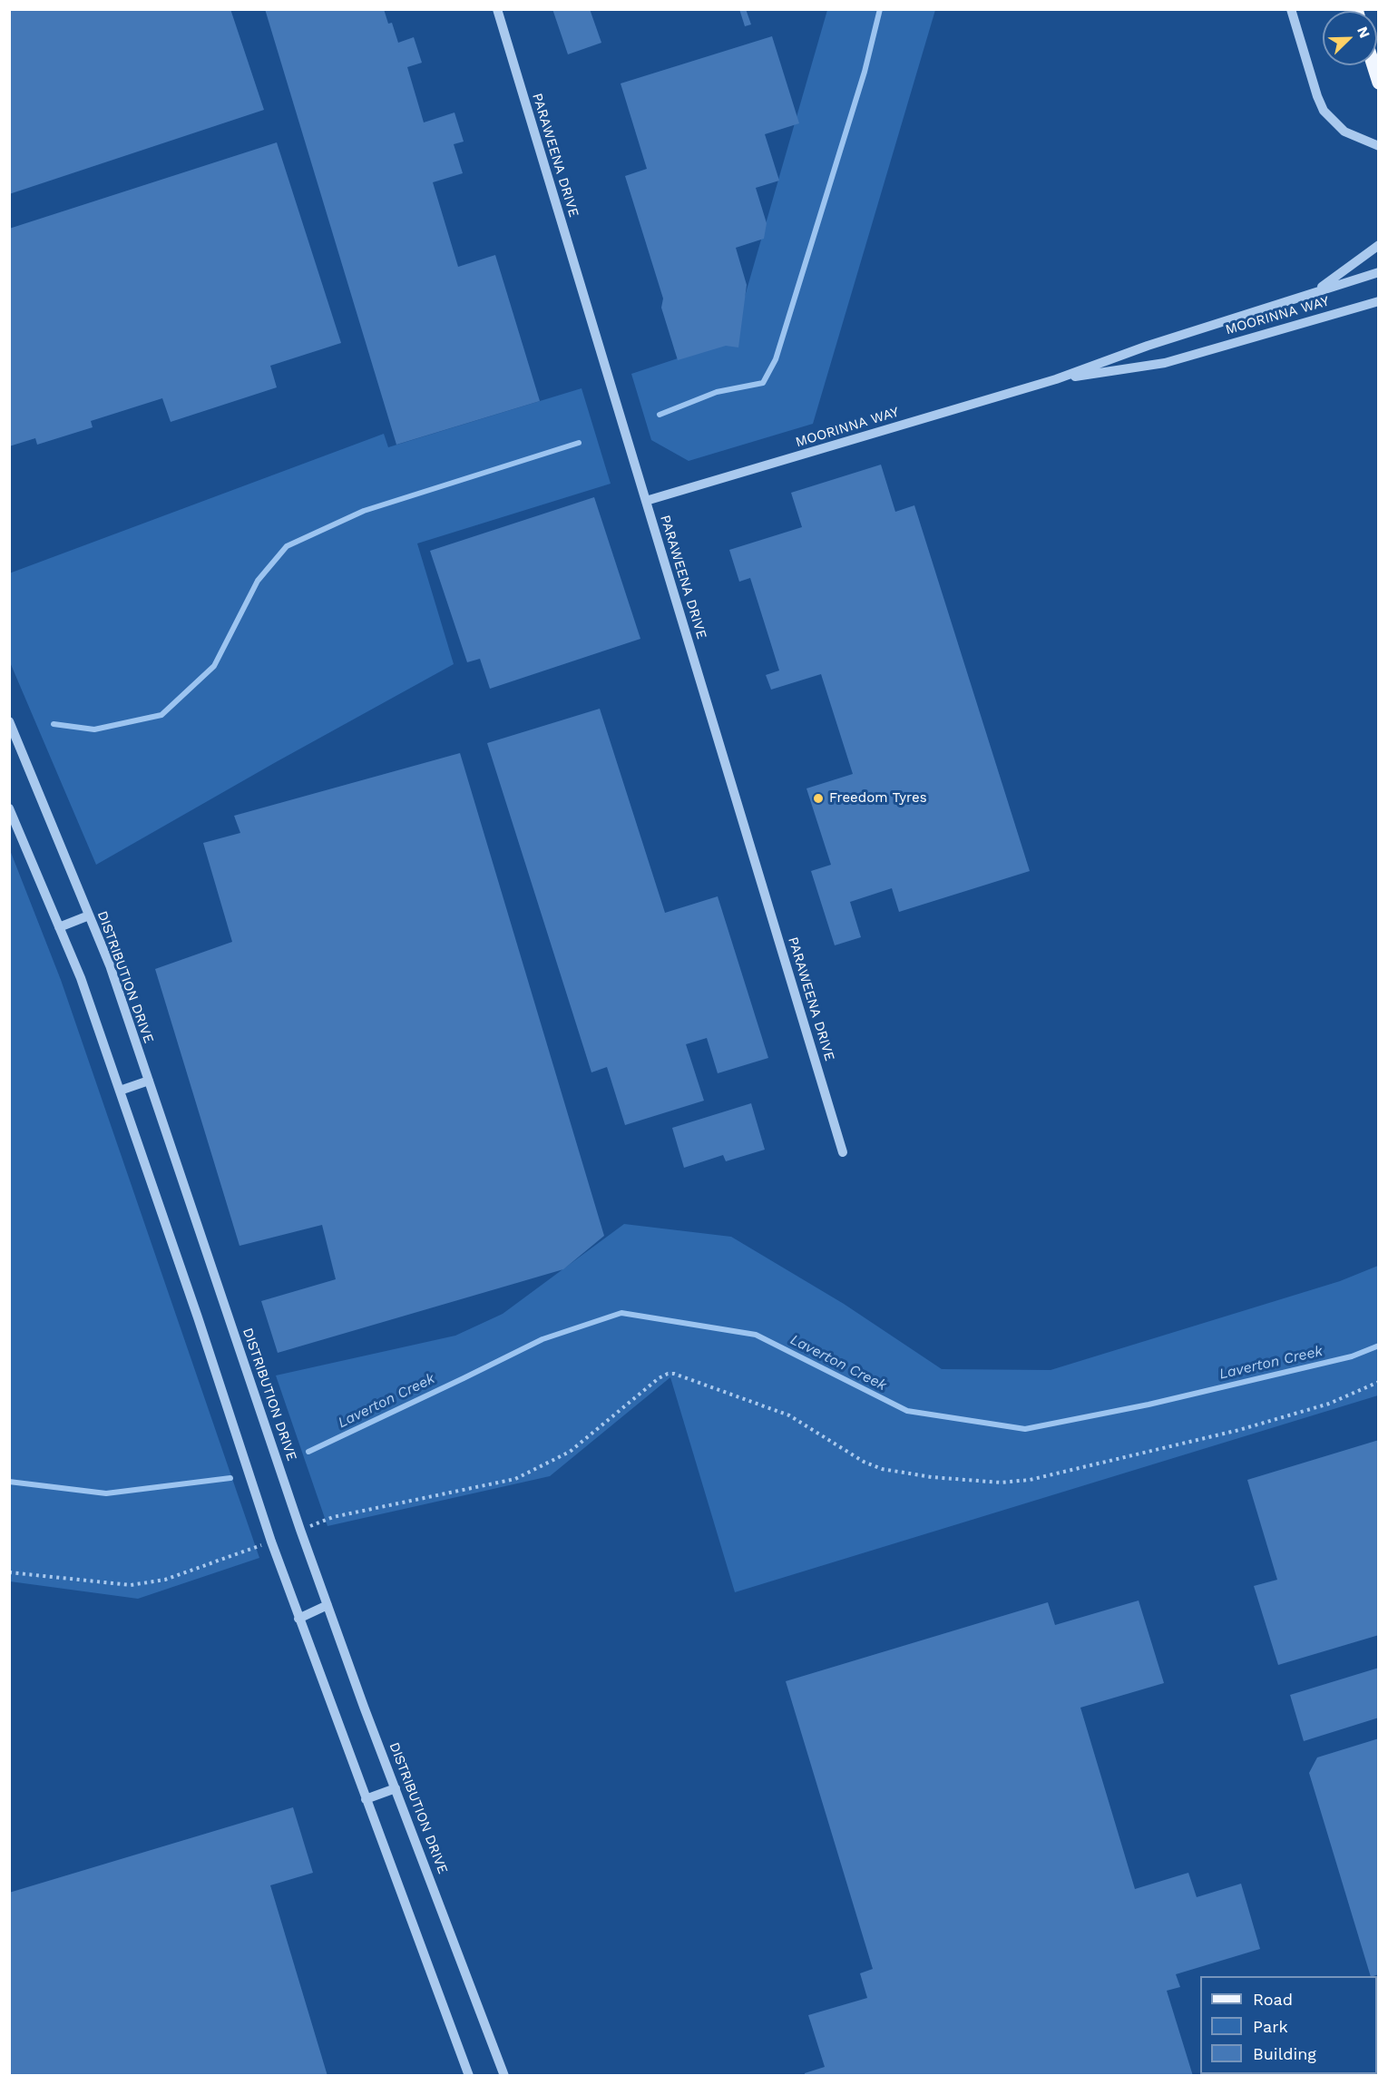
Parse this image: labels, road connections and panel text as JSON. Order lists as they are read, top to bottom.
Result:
{
  "streets": {
    "street": ["PARAWEENA DRIVE", "MOORINNA WAY", "DISTRIBUTION DRIVE"]
  },
  "crossings": [
    ["PARAWEENA DRIVE", "MOORINNA WAY"]
  ],
  "water": ["Laverton Creek"],
  "places": ["Freedom Tyres"],
  "legend": ["Road", "Park", "Building"],
  "north": "top right"
}
